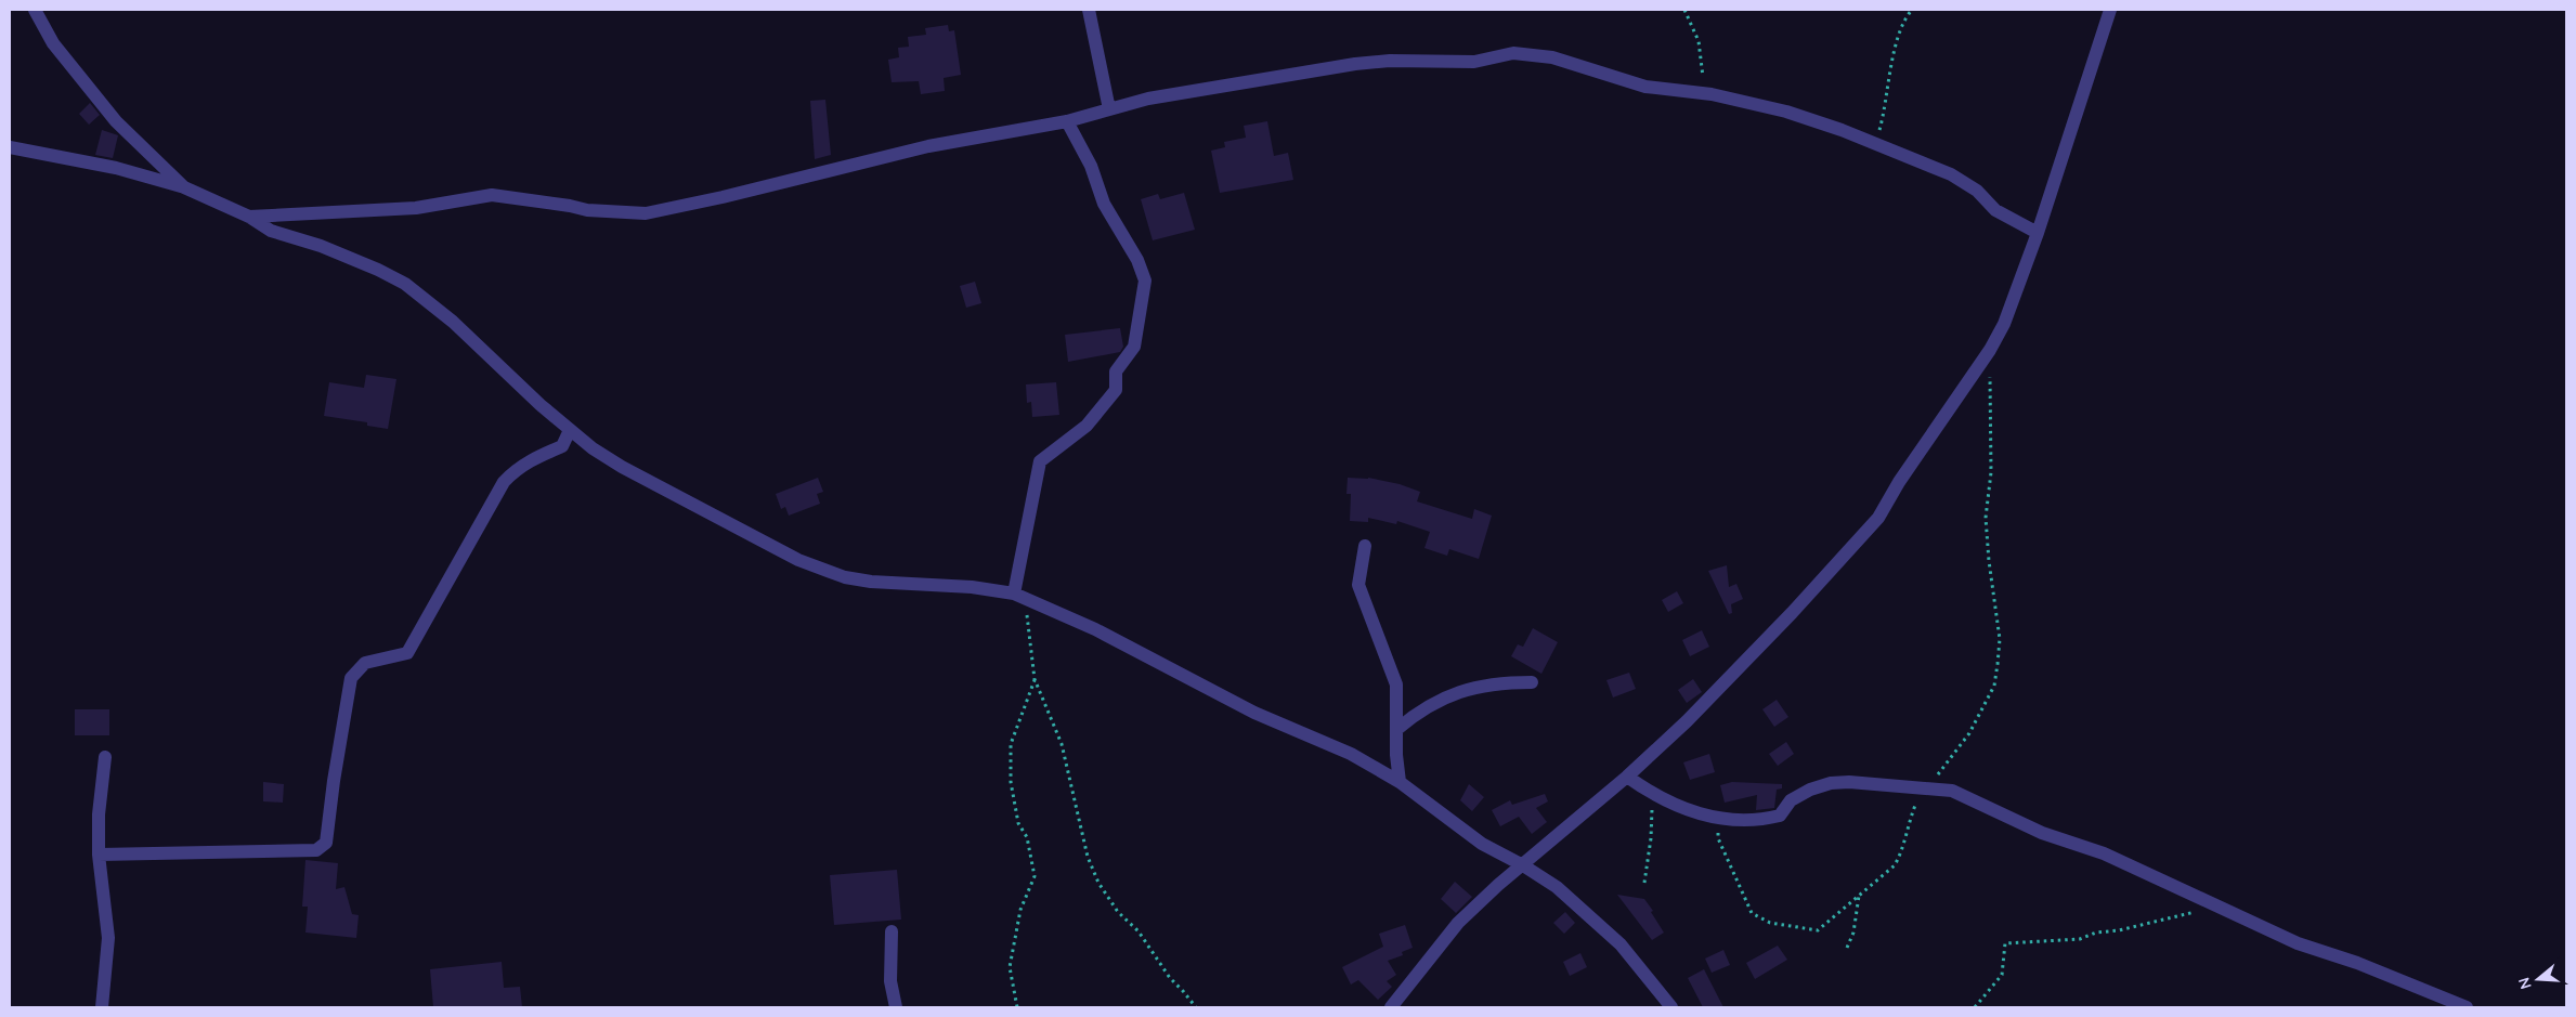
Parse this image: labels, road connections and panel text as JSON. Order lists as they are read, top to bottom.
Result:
{
  "north": "left"
}
